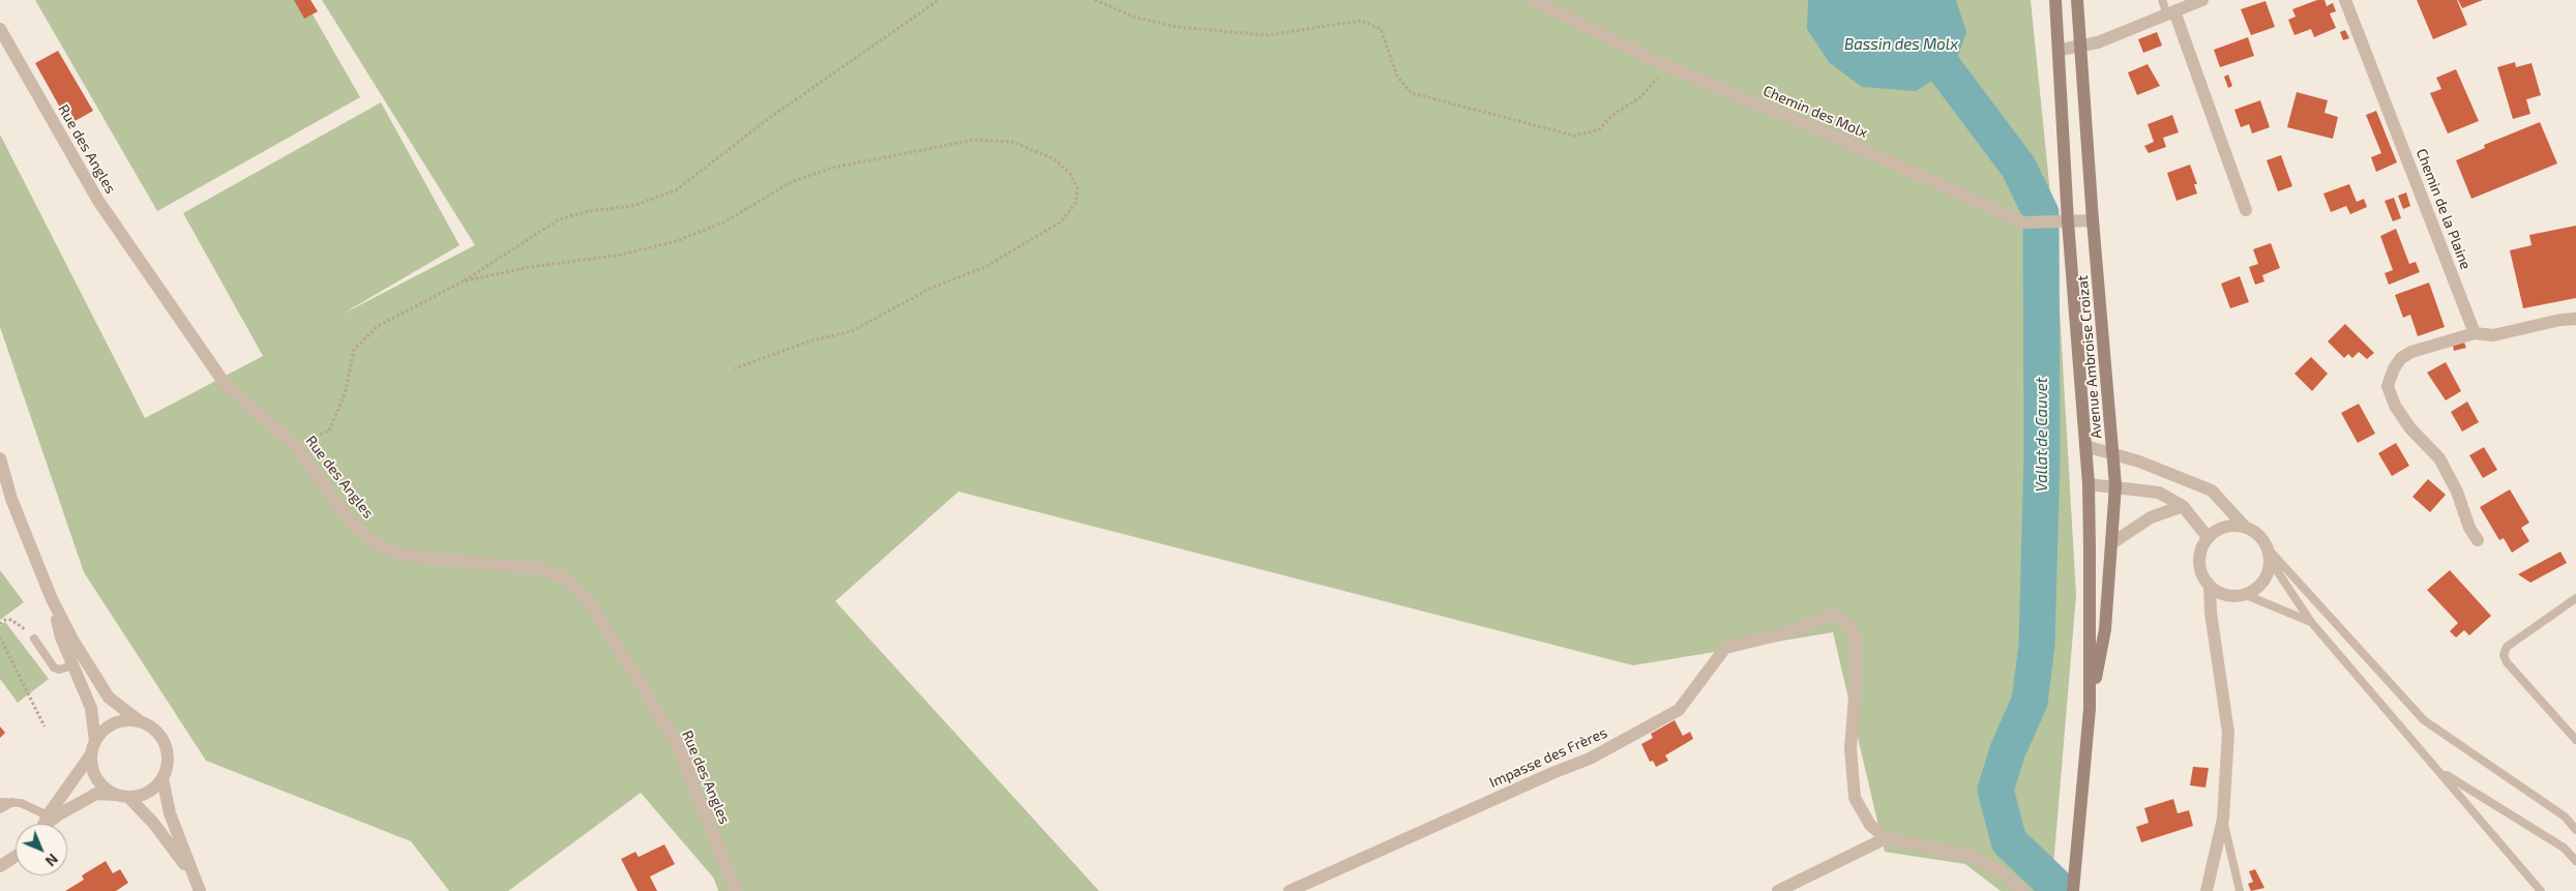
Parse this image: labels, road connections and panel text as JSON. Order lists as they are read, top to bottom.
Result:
{
  "streets": {
    "main road": ["Avenue Ambroise Croizat"],
    "street": [
      "Chemin des Molx",
      "Rue des Angles",
      "Chemin de la Plaine",
      "Impasse des Frères"
    ]
  },
  "crossings": [
    ["Chemin des Molx", "Avenue Ambroise Croizat"]
  ],
  "water": ["Bassin des Molx", "Vallat de Cauvet"],
  "north": "bottom right"
}
